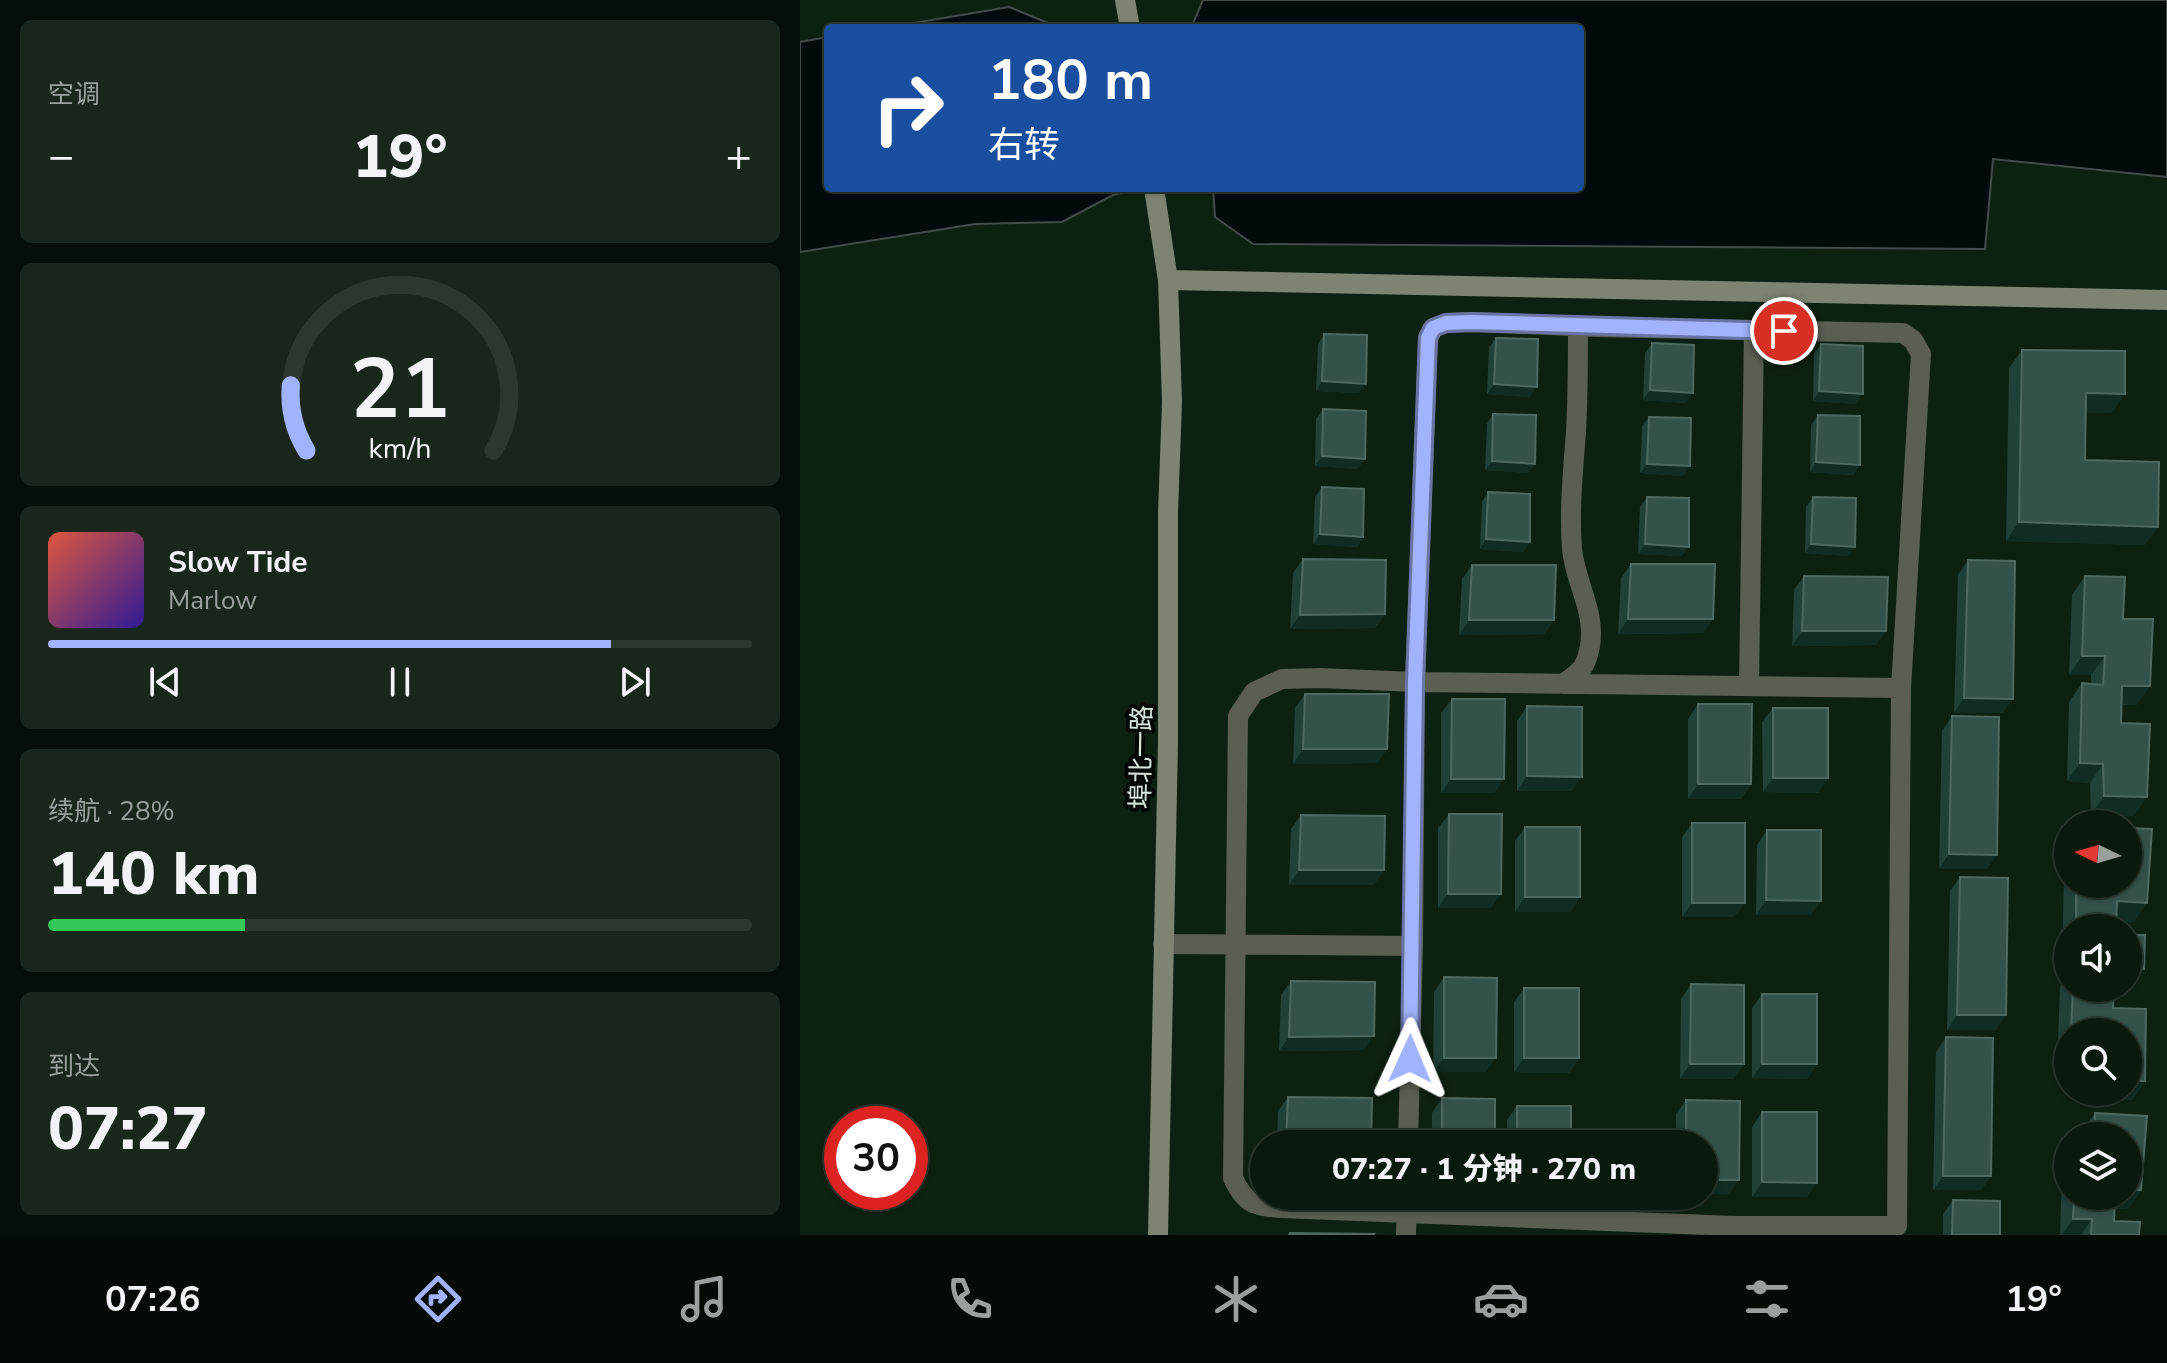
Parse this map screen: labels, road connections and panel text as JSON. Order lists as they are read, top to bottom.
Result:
{
  "streets": {
    "street": ["埠北一路"]
  },
  "north": "left",
  "page": {
    "tile": [
      "空调",
      ["续航 · 28%", "140 km"],
      ["到达", "07:27"]
    ],
    "turn": ["180 m", "右转"],
    "heat": ["−", "19°", "+"],
    "song": ["Slow Tide", "Marlow"],
    "limit": "30",
    "trip": "07:27 · 1 分钟 · 270 m",
    "tabs": ["07:26", "19°"],
    "gauge": ["21", "km/h"]
  }
}
